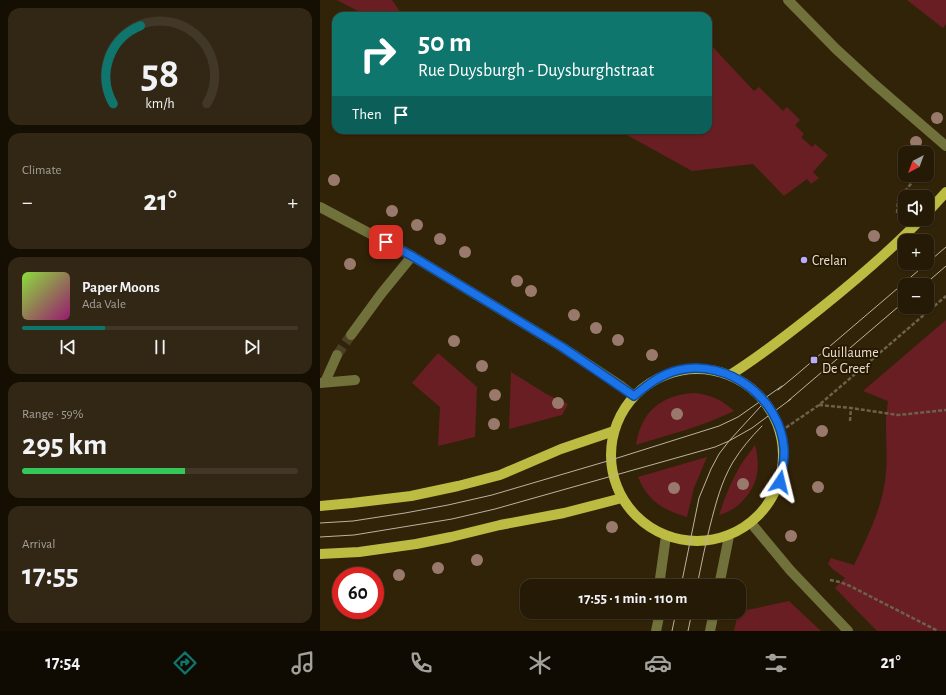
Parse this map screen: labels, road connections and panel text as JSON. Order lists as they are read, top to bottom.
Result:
{
  "places": {
    "other": ["Crelan"],
    "transit": ["Guillaume De Greef"]
  },
  "north": "bottom left",
  "page": {
    "turn": ["50 m", "Rue Duysburgh - Duysburghstraat"],
    "then": "Then",
    "tile": [
      "Climate",
      ["Range · 59%", "295 km"],
      ["Arrival", "17:55"]
    ],
    "map_buttons": ["+", "−"],
    "heat": ["−", "21°", "+"],
    "song": ["Paper Moons", "Ada Vale"],
    "limit": "60",
    "trip": "17:55 · 1 min · 110 m",
    "tabs": ["17:54", "21°"],
    "gauge": ["58", "km/h"]
  }
}
